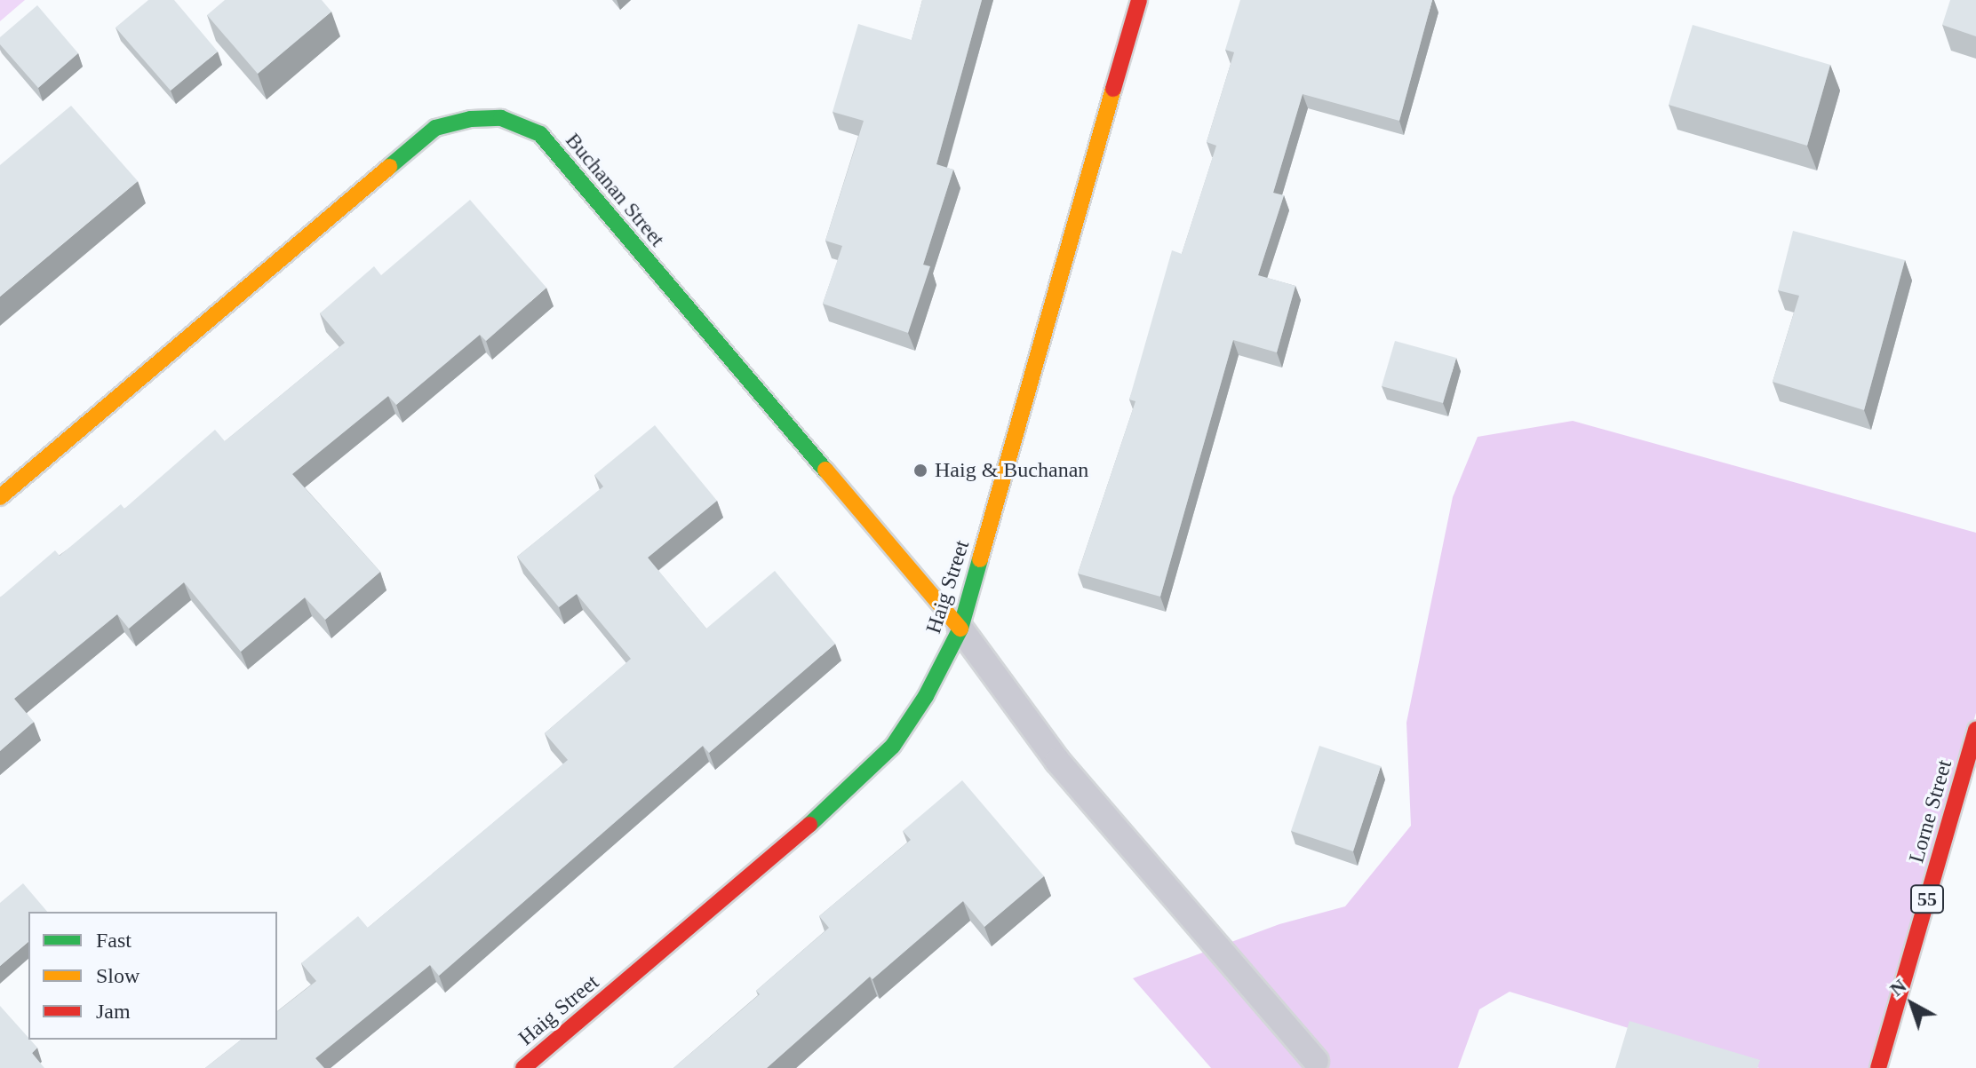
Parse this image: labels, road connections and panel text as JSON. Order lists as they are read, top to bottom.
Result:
{
  "streets": {
    "street": [
      "Buchanan Street",
      "Haig Street",
      "Lorne Street",
      "55"
    ]
  },
  "crossings": [
    ["Buchanan Street", "Haig Street"]
  ],
  "places": ["Haig & Buchanan"],
  "legend": ["Fast", "Slow", "Jam"],
  "north": "top left"
}
